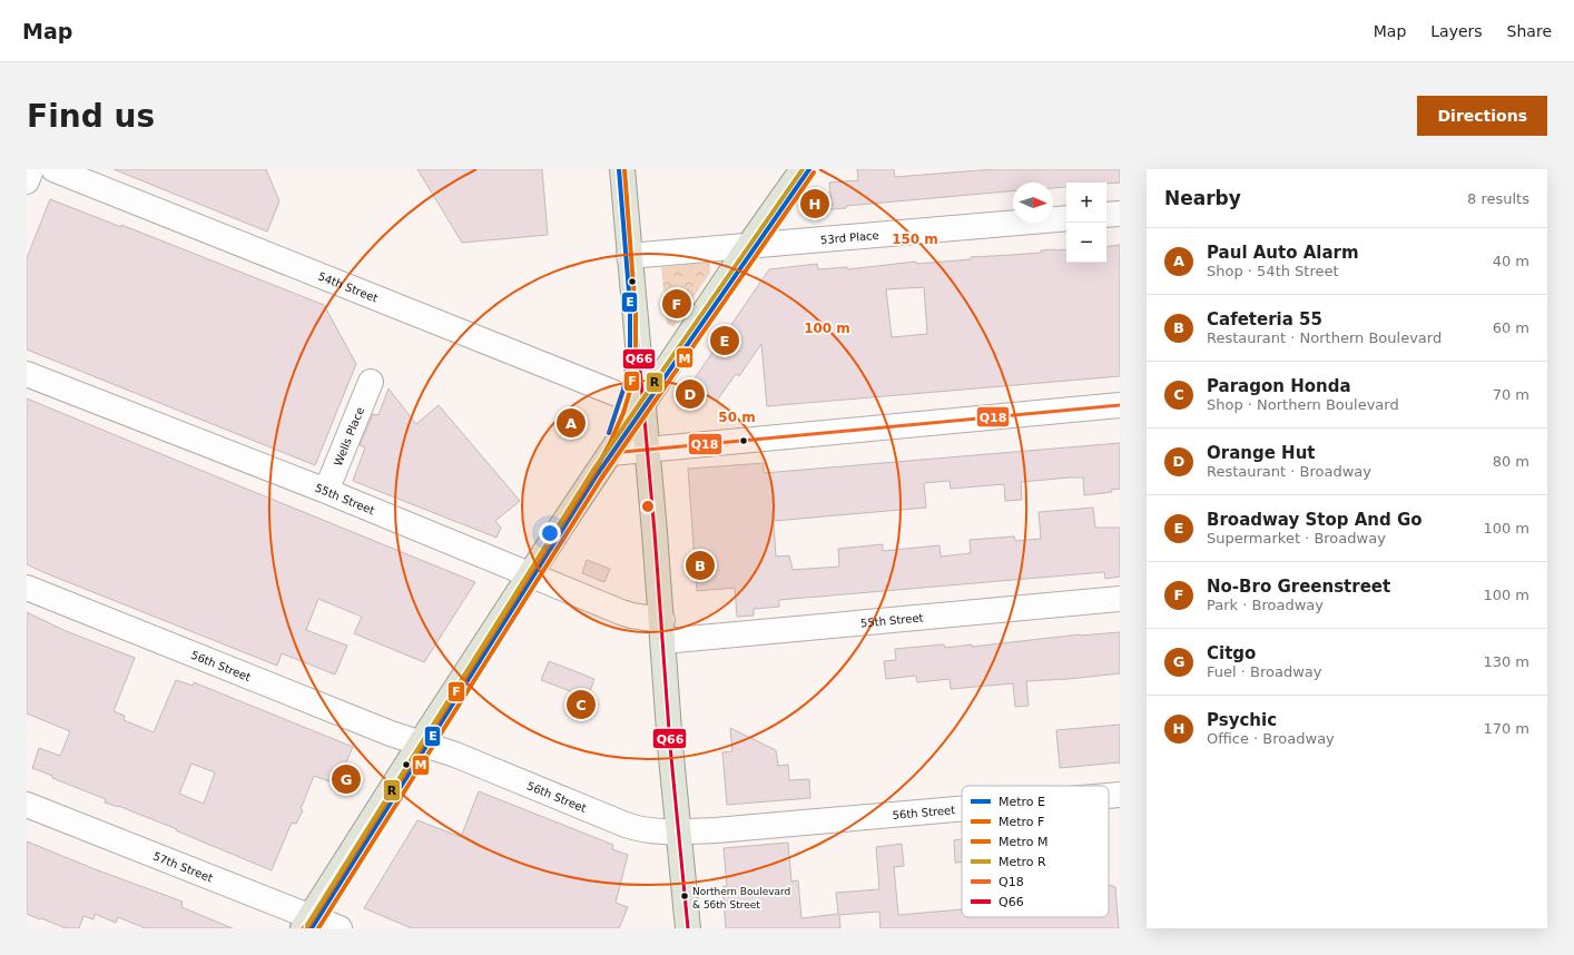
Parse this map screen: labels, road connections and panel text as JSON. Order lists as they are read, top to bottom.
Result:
{
  "streets": {
    "street": [
      "53rd Place",
      "54th Street",
      "Wells Place",
      "55th Street",
      "56th Street",
      "57th Street"
    ]
  },
  "crossings": [
    ["Wells Place", "55th Street"]
  ],
  "places": ["Northern Boulevard & 56th Street"],
  "lines": [
    "metro line E",
    "metro line F",
    "metro line R",
    "transit line Q18",
    "transit line Q66",
    "metro line M"
  ],
  "legend": [
    "Metro E",
    "Metro F",
    "Metro M",
    "Metro R",
    "Q18",
    "Q66"
  ],
  "north": "right",
  "page": {
    "header": "Map",
    "nav": ["Map", "Layers", "Share"],
    "buttons": "Directions",
    "title": "Find us",
    "heading": ["Nearby", "8 results"],
    "map_buttons": ["+", "−"],
    "pins": [
      "H",
      "F",
      "E",
      "D",
      "A",
      "B",
      "C",
      "G"
    ],
    "list": [
      {
        "mark": "A",
        "name": "Paul Auto Alarm",
        "note": "Shop · 54th Street",
        "value": "40 m"
      },
      {
        "mark": "B",
        "name": "Cafeteria 55",
        "note": "Restaurant · Northern Boulevard",
        "value": "60 m"
      },
      {
        "mark": "C",
        "name": "Paragon Honda",
        "note": "Shop · Northern Boulevard",
        "value": "70 m"
      },
      {
        "mark": "D",
        "name": "Orange Hut",
        "note": "Restaurant · Broadway",
        "value": "80 m"
      },
      {
        "mark": "E",
        "name": "Broadway Stop And Go",
        "note": "Supermarket · Broadway",
        "value": "100 m"
      },
      {
        "mark": "F",
        "name": "No-Bro Greenstreet",
        "note": "Park · Broadway",
        "value": "100 m"
      },
      {
        "mark": "G",
        "name": "Citgo",
        "note": "Fuel · Broadway",
        "value": "130 m"
      },
      {
        "mark": "H",
        "name": "Psychic",
        "note": "Office · Broadway",
        "value": "170 m"
      }
    ]
  },
  "rings": ["150 m", "100 m", "50 m"]
}
